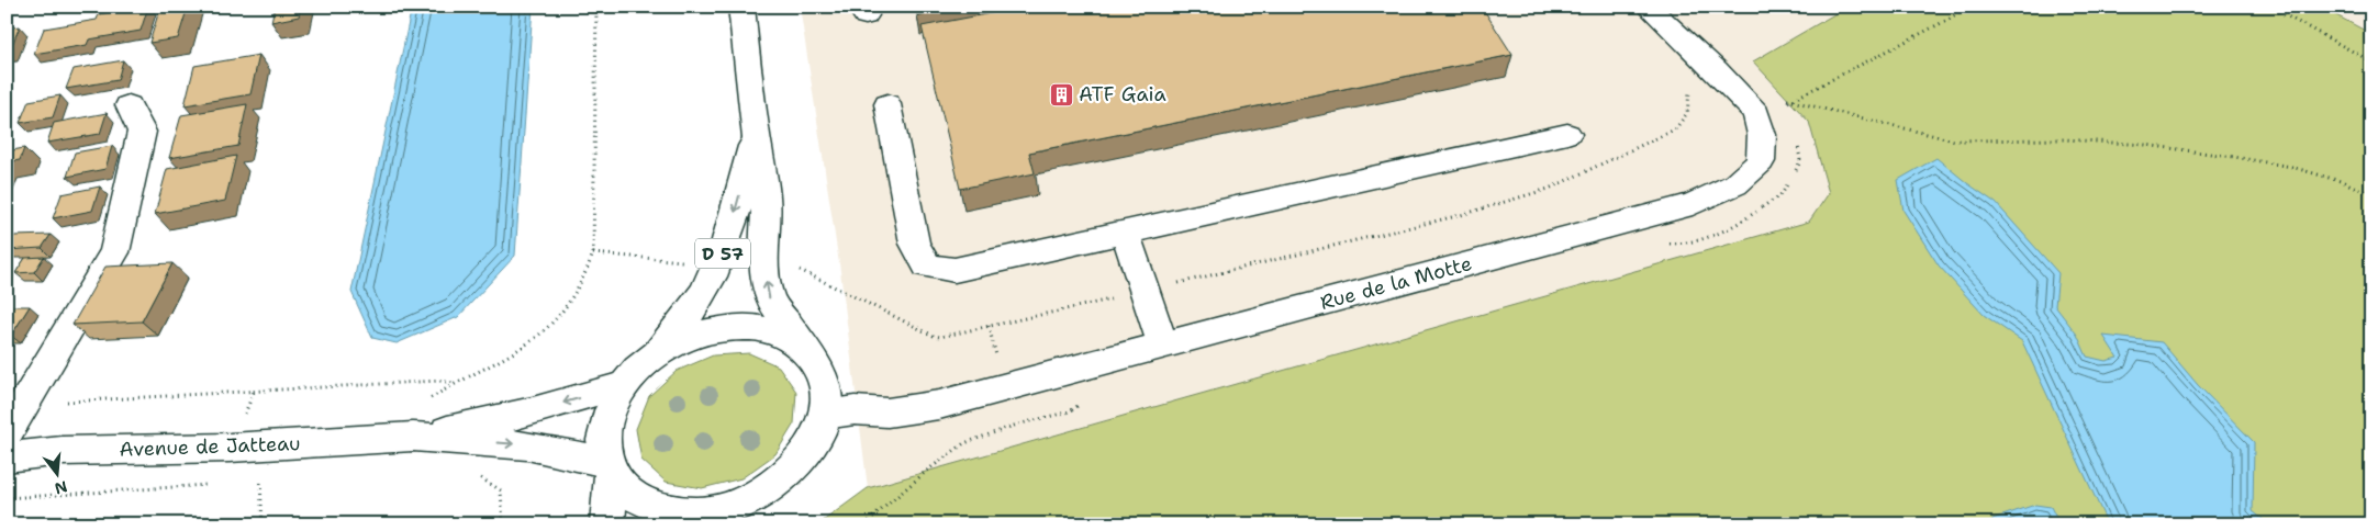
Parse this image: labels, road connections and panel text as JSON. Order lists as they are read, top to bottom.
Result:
{
  "streets": {
    "street": ["D 57", "Rue de la Motte", "Avenue de Jatteau"]
  },
  "places": {
    "building": ["ATF Gaia"]
  },
  "north": "bottom"
}
